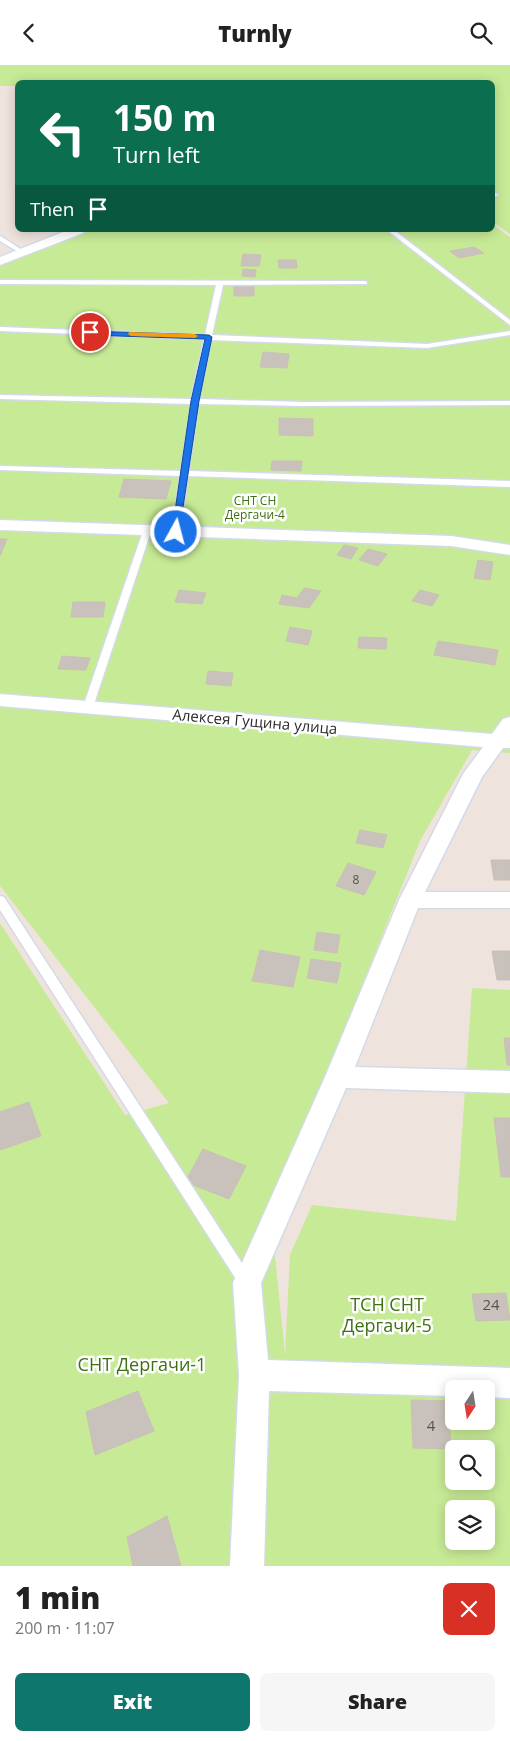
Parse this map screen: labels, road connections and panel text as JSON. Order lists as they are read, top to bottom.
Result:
{
  "streets": {
    "street": ["Алексея Гущина улица"]
  },
  "parks": ["СНТ СН Дергачи-4", "ТСН СНТ Дергачи-5", "СНТ Дергачи-1"],
  "house_numbers": ["8", "24", "4"],
  "north": "bottom",
  "page": {
    "header": "Turnly",
    "turn": ["150 m", "Turn left"],
    "then": "Then",
    "heading": ["1 min", "200 m · 11:07"],
    "buttons": ["Exit", "Share"]
  }
}
